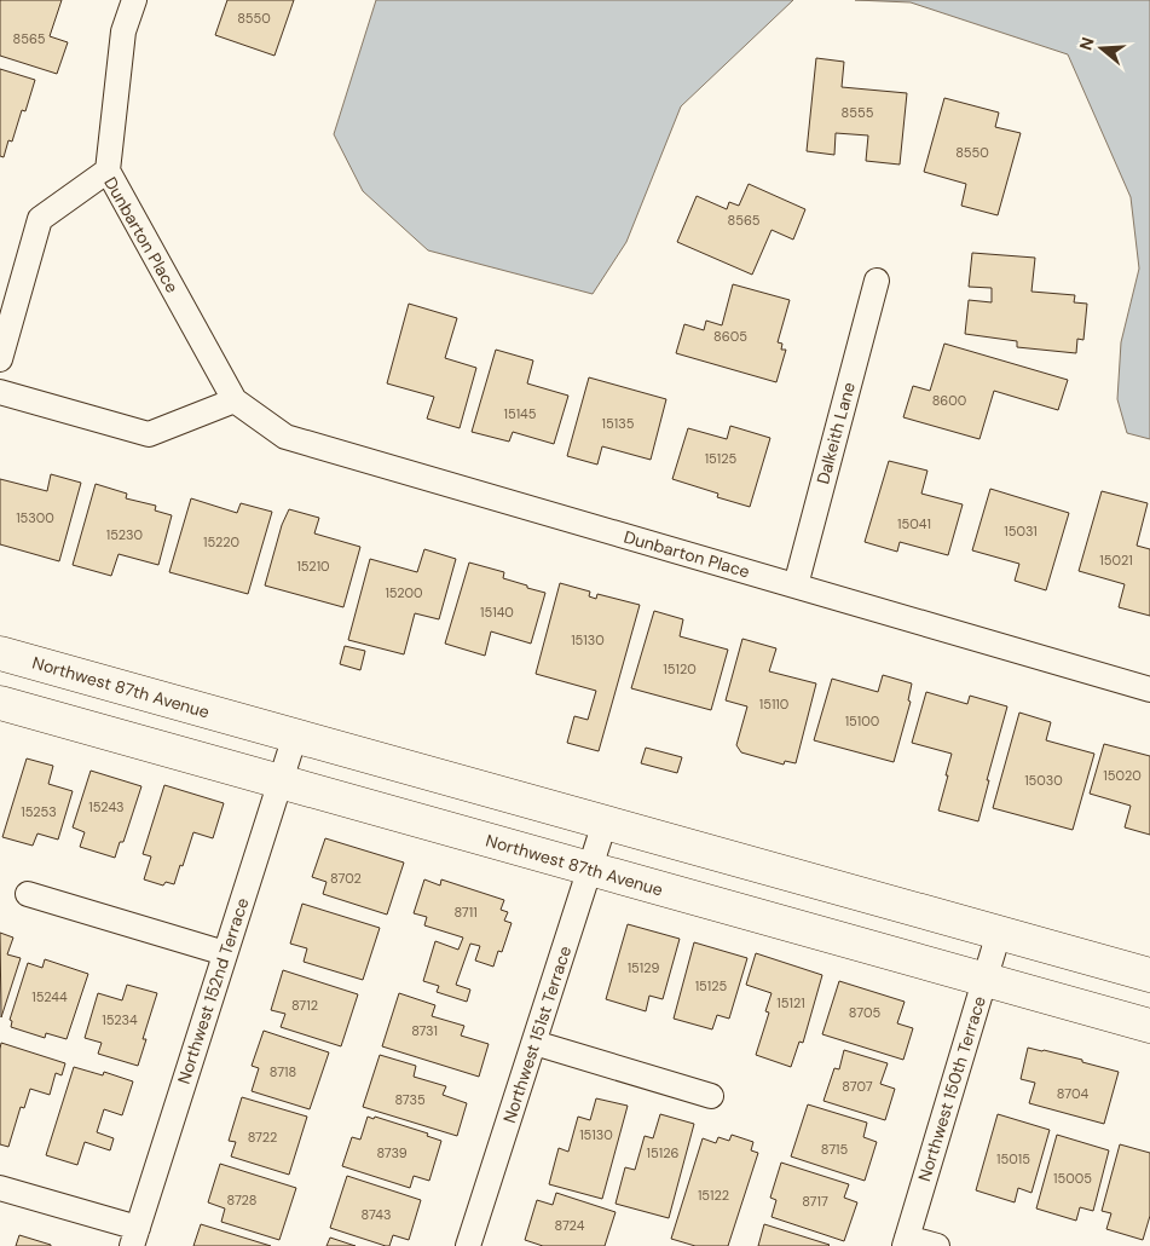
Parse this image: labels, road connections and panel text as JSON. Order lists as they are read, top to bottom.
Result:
{
  "streets": {
    "main road": ["Northwest 87th Avenue"],
    "street": [
      "Dunbarton Place",
      "Dalkeith Lane",
      "Northwest 152nd Terrace",
      "Northwest 151st Terrace",
      "Northwest 150th Terrace"
    ]
  },
  "crossings": [
    ["Dunbarton Place", "Dalkeith Lane"],
    ["Northwest 87th Avenue", "Northwest 152nd Terrace"],
    ["Northwest 87th Avenue", "Northwest 151st Terrace"],
    ["Northwest 87th Avenue", "Northwest 150th Terrace"]
  ],
  "house_numbers": [
    "8550",
    "8565",
    "8555",
    "8550",
    "8565",
    "8605",
    "8600",
    "15145",
    "15135",
    "15125",
    "15300",
    "15041",
    "15031",
    "15230",
    "15220",
    "15021",
    "15210",
    "15200",
    "15140",
    "15130",
    "15120",
    "15110",
    "15100",
    "15020",
    "15030",
    "15243",
    "15253",
    "8702",
    "8711",
    "15129",
    "15125",
    "15244",
    "15121",
    "8712",
    "8705",
    "15234",
    "8731",
    "8718",
    "8707",
    "8704",
    "8735",
    "15130",
    "8722",
    "8715",
    "8739",
    "15126",
    "15015",
    "15005",
    "15122",
    "8728",
    "8717",
    "8743",
    "8724"
  ],
  "north": "left"
}
